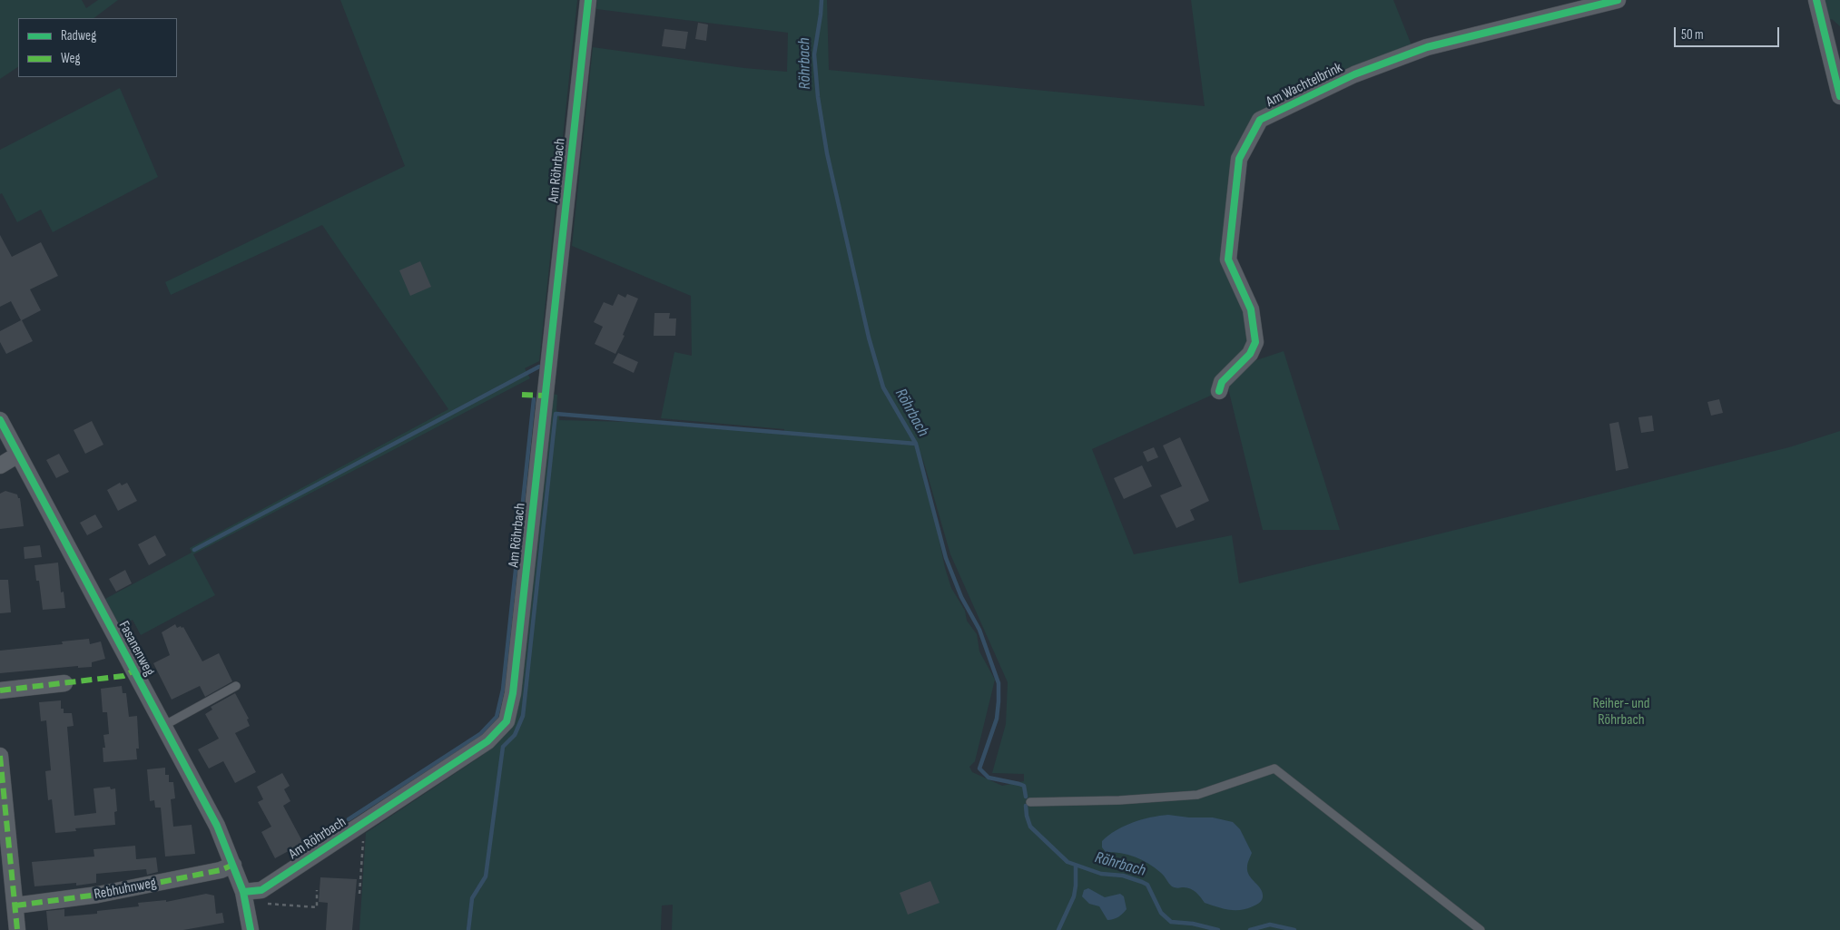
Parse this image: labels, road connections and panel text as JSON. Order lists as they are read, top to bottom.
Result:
{
  "streets": {
    "street": [
      "Am Wachtelbrink",
      "Am Röhrbach",
      "Fasanenweg",
      "Rebhuhnweg"
    ]
  },
  "crossings": [
    ["Am Röhrbach", "Fasanenweg"],
    ["Fasanenweg", "Rebhuhnweg"]
  ],
  "water": ["Röhrbach"],
  "parks": ["Reiher- und Röhrbach"],
  "legend": ["Radweg", "Weg"],
  "scale_bar": "50 m"
}
